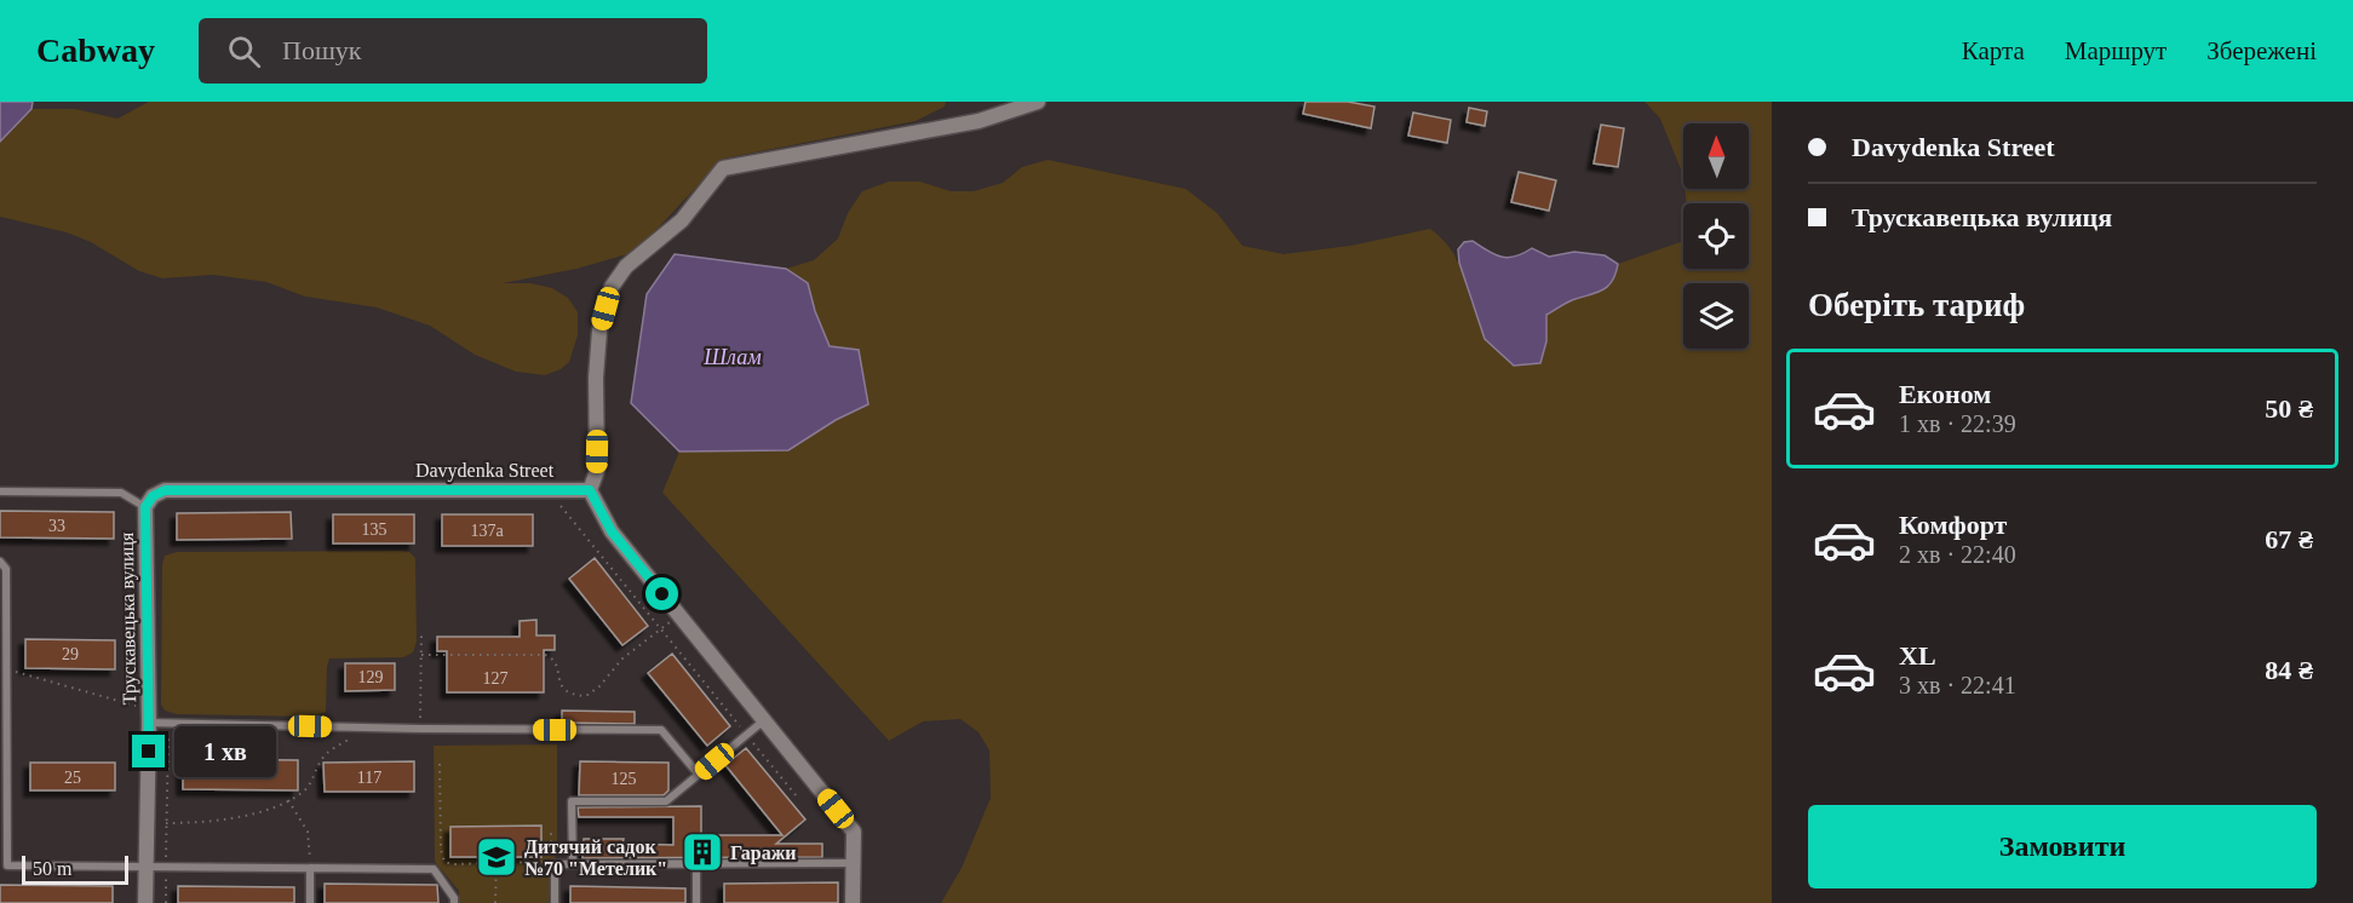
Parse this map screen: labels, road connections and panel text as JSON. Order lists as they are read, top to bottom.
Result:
{
  "streets": {
    "street": ["Davydenka Street", "Трускавецька вулиця"]
  },
  "crossings": [
    ["Davydenka Street", "Трускавецька вулиця"]
  ],
  "water": ["Шлам"],
  "places": {
    "building": ["Гаражи"],
    "school or university": ["Дитячий садок №70 \"Метелик\""]
  },
  "house_numbers": [
    "33",
    "135",
    "137а",
    "29",
    "129",
    "127",
    "25",
    "117",
    "125"
  ],
  "scale_bar": "50 m",
  "north": "top",
  "page": {
    "header": "Cabway",
    "search": "Пошук",
    "nav": ["Карта", "Маршрут", "Збережені"],
    "banner": ["Davydenka Street", "Трускавецька вулиця"],
    "heading": "Оберіть тариф",
    "list": [
      {
        "name": "Економ",
        "note": "1 хв · 22:39",
        "value": "50 ₴"
      },
      {
        "name": "Комфорт",
        "note": "2 хв · 22:40",
        "value": "67 ₴"
      },
      {
        "name": "XL",
        "note": "3 хв · 22:41",
        "value": "84 ₴"
      }
    ],
    "bubble": "1 хв",
    "buttons": "Замовити",
    "scale": "50 m"
  }
}
